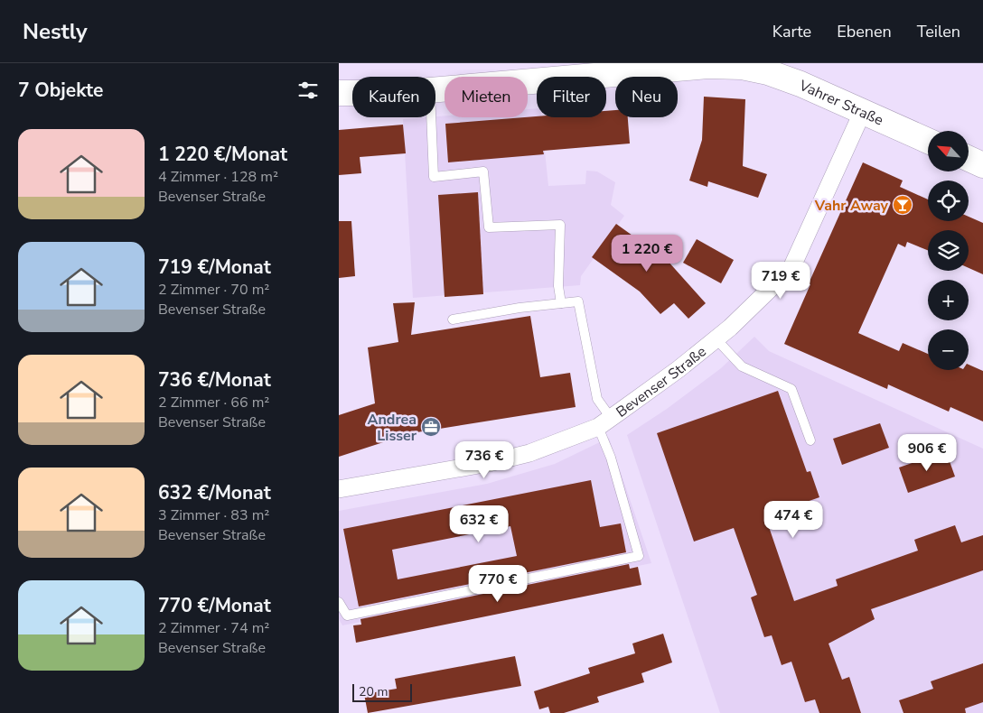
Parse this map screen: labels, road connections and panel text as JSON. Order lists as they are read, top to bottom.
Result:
{
  "streets": {
    "main road": ["Vahrer Straße"],
    "street": ["Bevenser Straße"]
  },
  "crossings": [
    ["Vahrer Straße", "Bevenser Straße"]
  ],
  "places": {
    "bar": ["Vahr Away"],
    "office": ["Andrea Lisser"]
  },
  "scale_bar": "20 m",
  "north": "top left",
  "page": {
    "header": "Nestly",
    "nav": ["Karte", "Ebenen", "Teilen"],
    "heading": "7 Objekte",
    "chip": [
      "Kaufen",
      "Mieten",
      "Filter",
      "Neu"
    ],
    "list": [
      {
        "name": "1 220 €/Monat",
        "note": "4 Zimmer · 128 m² · Bevenser Straße"
      },
      {
        "name": "719 €/Monat",
        "note": "2 Zimmer · 70 m² · Bevenser Straße"
      },
      {
        "name": "736 €/Monat",
        "note": "2 Zimmer · 66 m² · Bevenser Straße"
      },
      {
        "name": "632 €/Monat",
        "note": "3 Zimmer · 83 m² · Bevenser Straße"
      },
      {
        "name": "770 €/Monat",
        "note": "2 Zimmer · 74 m² · Bevenser Straße"
      }
    ],
    "map_buttons": ["+", "−"],
    "price": [
      "1 220 €",
      "719 €",
      "906 €",
      "736 €",
      "474 €",
      "632 €",
      "770 €"
    ],
    "scale": "20 m"
  }
}
